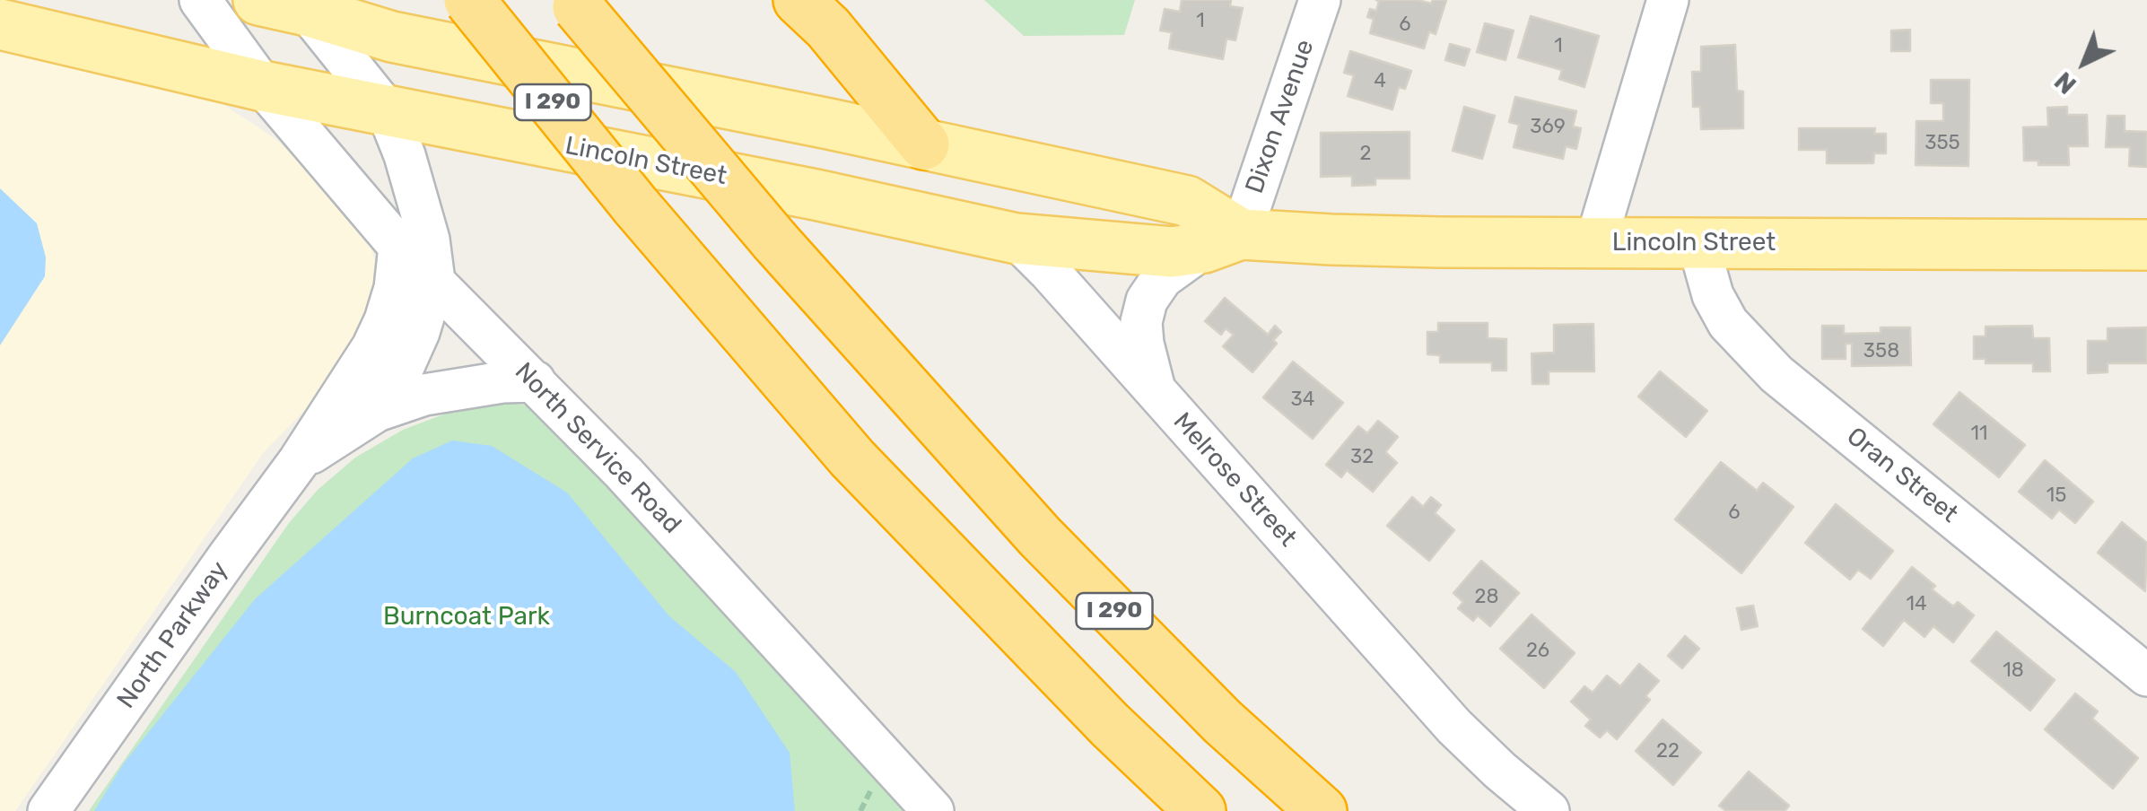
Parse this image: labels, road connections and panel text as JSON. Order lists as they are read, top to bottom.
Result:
{
  "streets": {
    "highway": ["I 290"],
    "main road": ["Lincoln Street", "Melrose Street"],
    "street": [
      "Dixon Avenue",
      "North Service Road",
      "Oran Street",
      "North Parkway"
    ]
  },
  "crossings": [
    ["Dixon Avenue", "Lincoln Street"],
    ["Lincoln Street", "North Service Road"],
    ["Lincoln Street", "Oran Street"],
    ["Lincoln Street", "Melrose Street"],
    ["Lincoln Street", "North Parkway"],
    ["North Service Road", "North Parkway"]
  ],
  "parks": ["Burncoat Park"],
  "house_numbers": [
    "1",
    "6",
    "1",
    "4",
    "369",
    "355",
    "2",
    "358",
    "34",
    "11",
    "32",
    "15",
    "6",
    "28",
    "14",
    "26",
    "18",
    "22"
  ],
  "north": "bottom left"
}
